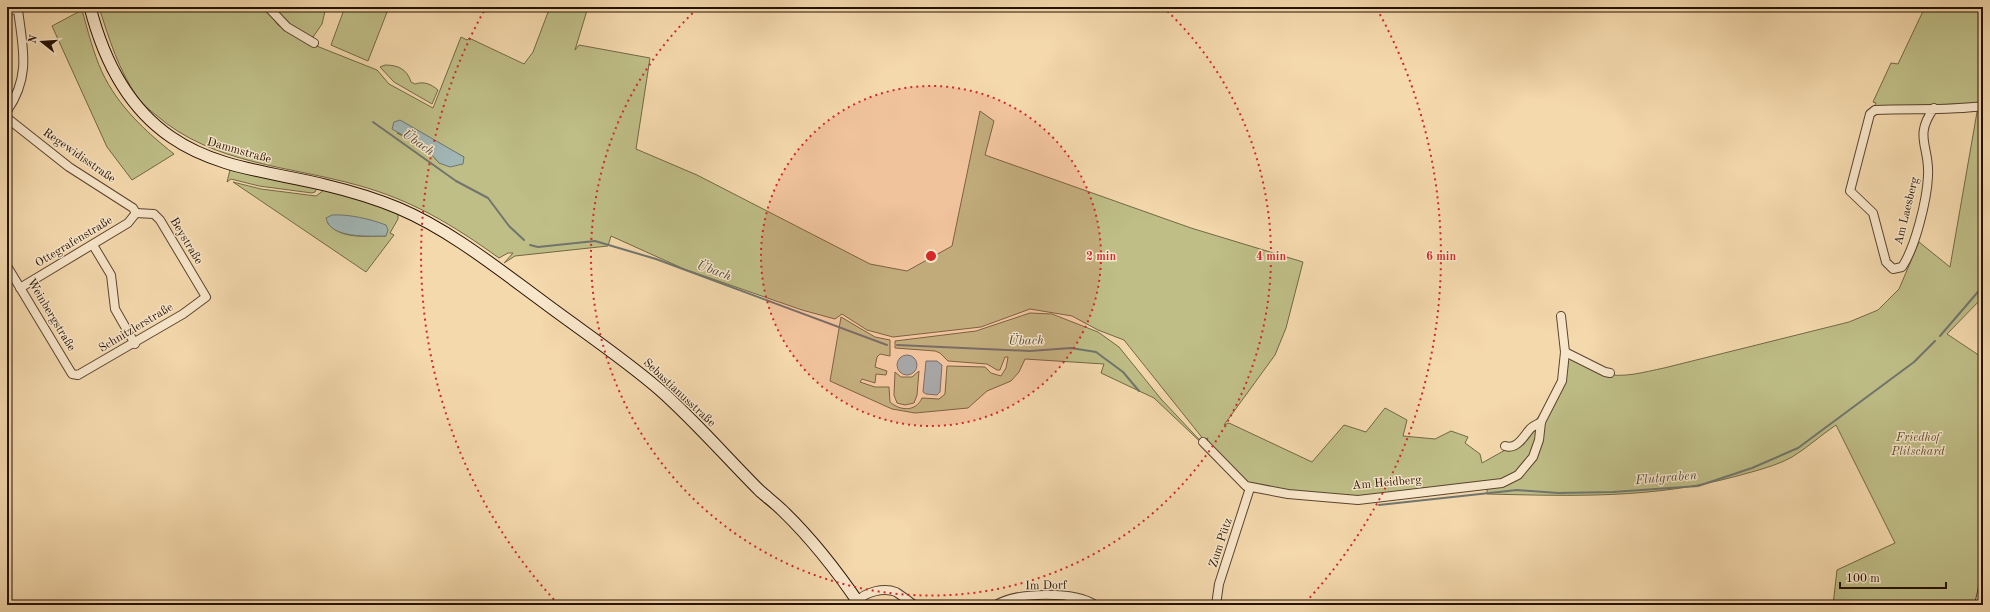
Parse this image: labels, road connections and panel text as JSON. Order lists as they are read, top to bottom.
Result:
{
  "streets": {
    "street": [
      "Dammstraße",
      "Regewidisstraße",
      "Am Laesberg",
      "Beystraße",
      "Ottegrafenstraße",
      "Weinbergstraße",
      "Schnitzlerstraße",
      "Sebastianusstraße",
      "Am Heidberg",
      "Zum Pütz",
      "Im Dorf"
    ]
  },
  "crossings": [
    ["Dammstraße", "Sebastianusstraße"],
    ["Regewidisstraße", "Beystraße"],
    ["Regewidisstraße", "Ottegrafenstraße"],
    ["Beystraße", "Ottegrafenstraße"],
    ["Beystraße", "Schnitzlerstraße"],
    ["Ottegrafenstraße", "Weinbergstraße"],
    ["Weinbergstraße", "Schnitzlerstraße"],
    ["Am Heidberg", "Zum Pütz"]
  ],
  "water": ["Übach", "Flutgraben"],
  "parks": ["Friedhof Plitschard"],
  "scale_bar": "100 m",
  "north": "left",
  "rings": ["2 min", "4 min", "6 min"]
}
